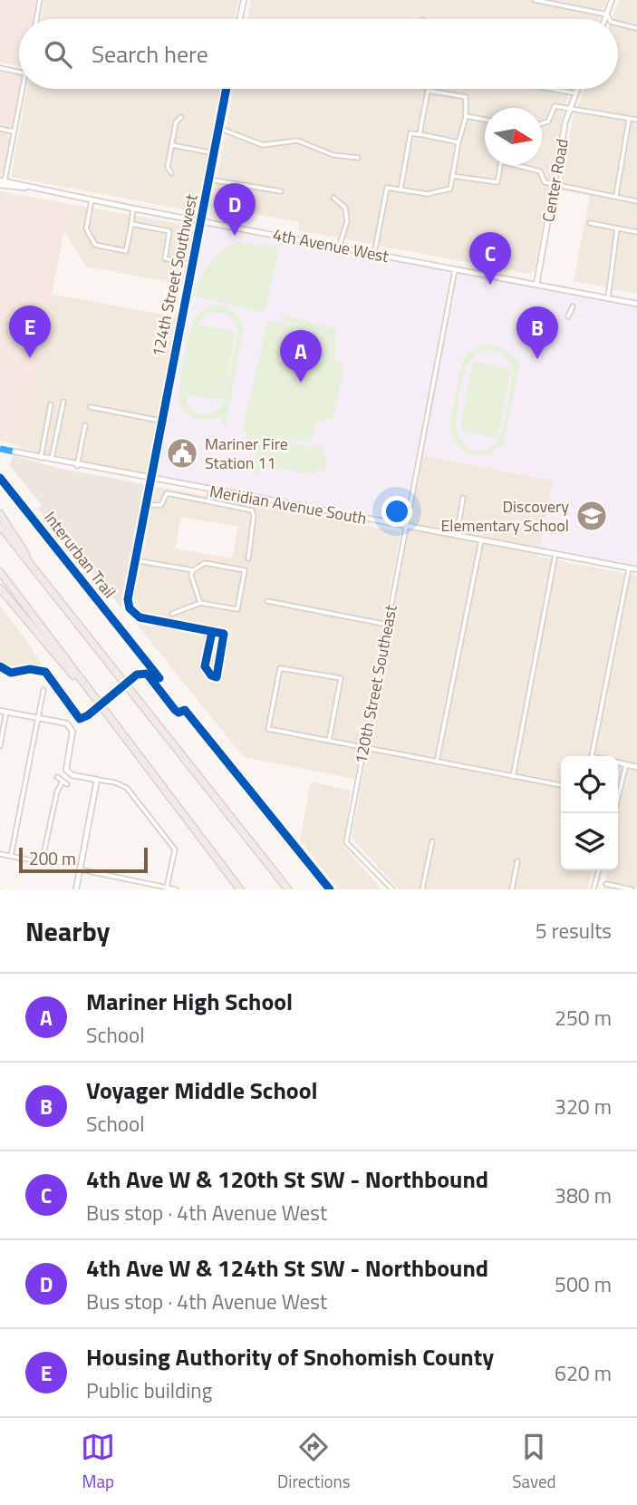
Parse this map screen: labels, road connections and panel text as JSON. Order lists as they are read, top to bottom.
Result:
{
  "streets": {
    "street": [
      "Center Road",
      "4th Avenue West",
      "124th Street Southwest",
      "Meridian Avenue South",
      "120th Street Southeast"
    ],
    "cycle path": ["Interurban Trail"]
  },
  "crossings": [
    ["Center Road", "4th Avenue West"],
    ["4th Avenue West", "124th Street Southwest"],
    ["4th Avenue West", "120th Street Southeast"],
    ["124th Street Southwest", "Meridian Avenue South"],
    ["Meridian Avenue South", "120th Street Southeast"]
  ],
  "places": {
    "public building": ["Mariner Fire Station 11"],
    "school or university": ["Discovery Elementary School"]
  },
  "scale_bar": "200 m",
  "north": "right",
  "page": {
    "search": "Search here",
    "pins": [
      "D",
      "C",
      "E",
      "B",
      "A"
    ],
    "scale": "200 m",
    "heading": ["Nearby", "5 results"],
    "list": [
      {
        "mark": "A",
        "name": "Mariner High School",
        "note": "School",
        "value": "250 m"
      },
      {
        "mark": "B",
        "name": "Voyager Middle School",
        "note": "School",
        "value": "320 m"
      },
      {
        "mark": "C",
        "name": "4th Ave W & 120th St SW - Northbound",
        "note": "Bus stop · 4th Avenue West",
        "value": "380 m"
      },
      {
        "mark": "D",
        "name": "4th Ave W & 124th St SW - Northbound",
        "note": "Bus stop · 4th Avenue West",
        "value": "500 m"
      },
      {
        "mark": "E",
        "name": "Housing Authority of Snohomish County",
        "note": "Public building",
        "value": "620 m"
      }
    ],
    "nav": ["Map", "Directions", "Saved"]
  }
}
